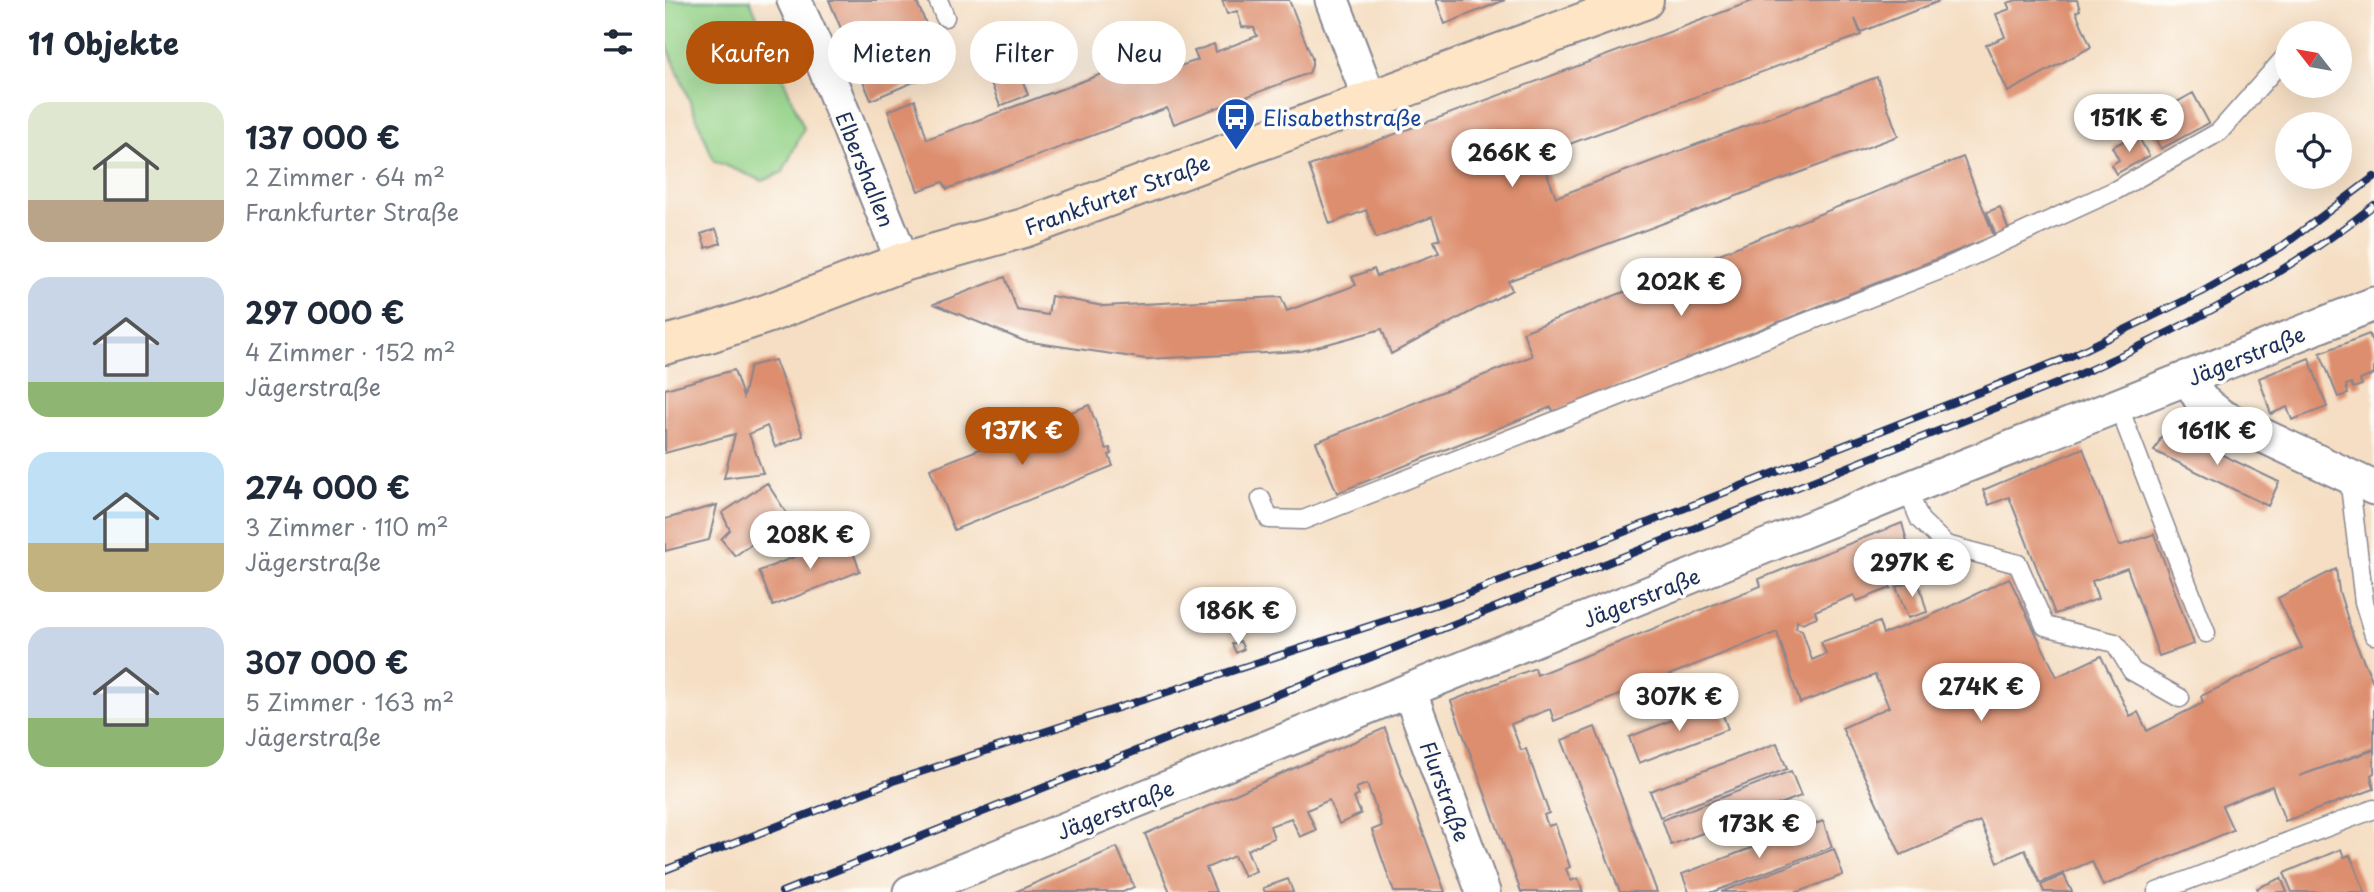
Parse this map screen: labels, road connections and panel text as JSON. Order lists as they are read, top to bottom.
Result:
{
  "streets": {
    "street": [
      "Elbershallen",
      "Frankfurter Straße",
      "Jägerstraße",
      "Flurstraße"
    ]
  },
  "crossings": [
    ["Elbershallen", "Frankfurter Straße"],
    ["Jägerstraße", "Flurstraße"]
  ],
  "places": {
    "bus stop": ["Elisabethstraße"]
  },
  "north": "top left",
  "page": {
    "heading": "11 Objekte",
    "chip": [
      "Kaufen",
      "Mieten",
      "Filter",
      "Neu"
    ],
    "list": [
      {
        "name": "137 000 €",
        "note": "2 Zimmer · 64 m² · Frankfurter Straße"
      },
      {
        "name": "297 000 €",
        "note": "4 Zimmer · 152 m² · Jägerstraße"
      },
      {
        "name": "274 000 €",
        "note": "3 Zimmer · 110 m² · Jägerstraße"
      },
      {
        "name": "307 000 €",
        "note": "5 Zimmer · 163 m² · Jägerstraße"
      }
    ],
    "price": [
      "151K €",
      "266K €",
      "202K €",
      "137K €",
      "161K €",
      "208K €",
      "297K €",
      "186K €",
      "274K €",
      "307K €",
      "173K €"
    ]
  }
}
